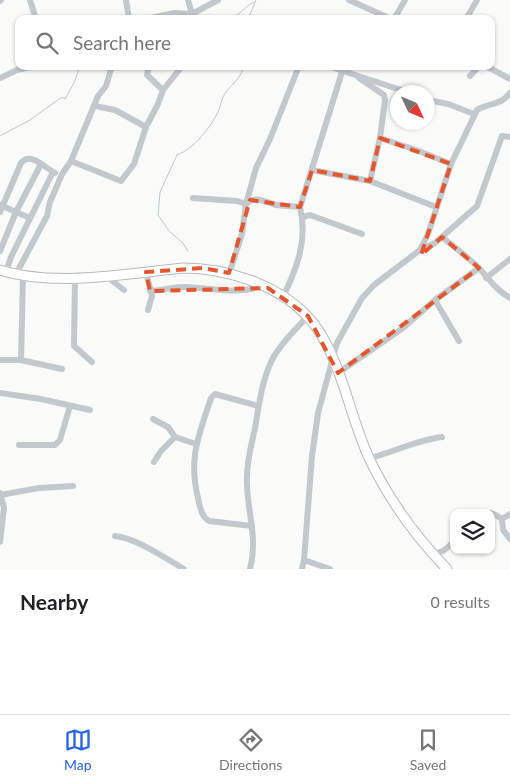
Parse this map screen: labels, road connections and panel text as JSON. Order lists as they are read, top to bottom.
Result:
{
  "north": "bottom right",
  "page": {
    "search": "Search here",
    "heading": ["Nearby", "0 results"],
    "nav": ["Map", "Directions", "Saved"]
  }
}
